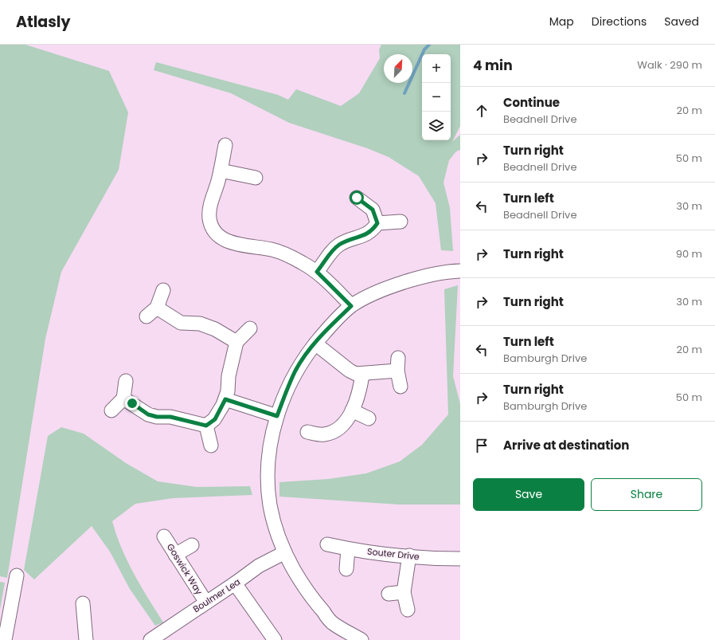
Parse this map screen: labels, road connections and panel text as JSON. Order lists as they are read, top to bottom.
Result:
{
  "streets": {
    "street": ["Souter Drive", "Goswick Way", "Boulmer Lea"]
  },
  "crossings": [
    ["Goswick Way", "Boulmer Lea"]
  ],
  "north": "top right",
  "page": {
    "header": "Atlasly",
    "nav": ["Map", "Directions", "Saved"],
    "heading": ["4 min", "Walk · 290 m"],
    "map_buttons": ["+", "−"],
    "list": [
      ["Continue", "Beadnell Drive", "20 m"],
      ["Turn right", "Beadnell Drive", "50 m"],
      ["Turn left", "Beadnell Drive", "30 m"],
      ["Turn right", "90 m"],
      ["Turn right", "30 m"],
      ["Turn left", "Bamburgh Drive", "20 m"],
      ["Turn right", "Bamburgh Drive", "50 m"],
      "Arrive at destination"
    ],
    "buttons": ["Save", "Share"]
  }
}
